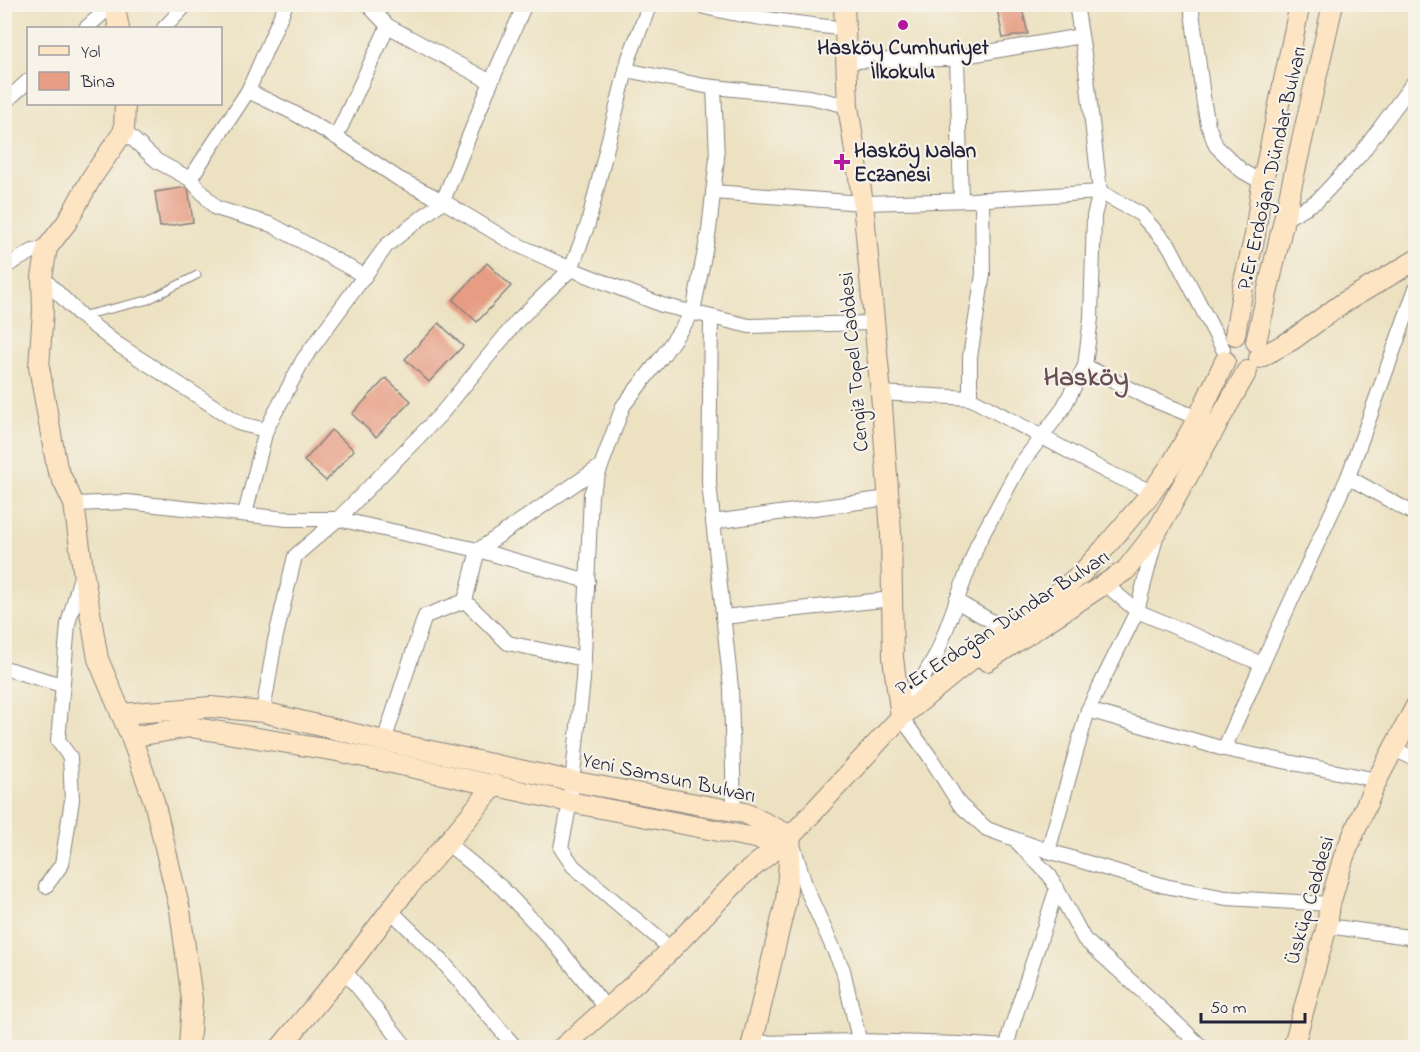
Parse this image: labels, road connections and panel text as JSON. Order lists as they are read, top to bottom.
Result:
{
  "streets": {
    "main road": [
      "P.Er Erdoğan Dündar Bulvarı",
      "Cengiz Topel Caddesi",
      "Yeni Samsun Bulvarı",
      "Üsküp Caddesi"
    ]
  },
  "crossings": [
    ["P.Er Erdoğan Dündar Bulvarı", "Cengiz Topel Caddesi"]
  ],
  "districts": ["Hasköy"],
  "places": {
    "other": ["Hasköy Cumhuriyet İlkokulu"],
    "health": ["Hasköy Nalan Eczanesi"]
  },
  "legend": ["Yol", "Bina"],
  "scale_bar": "50 m"
}
